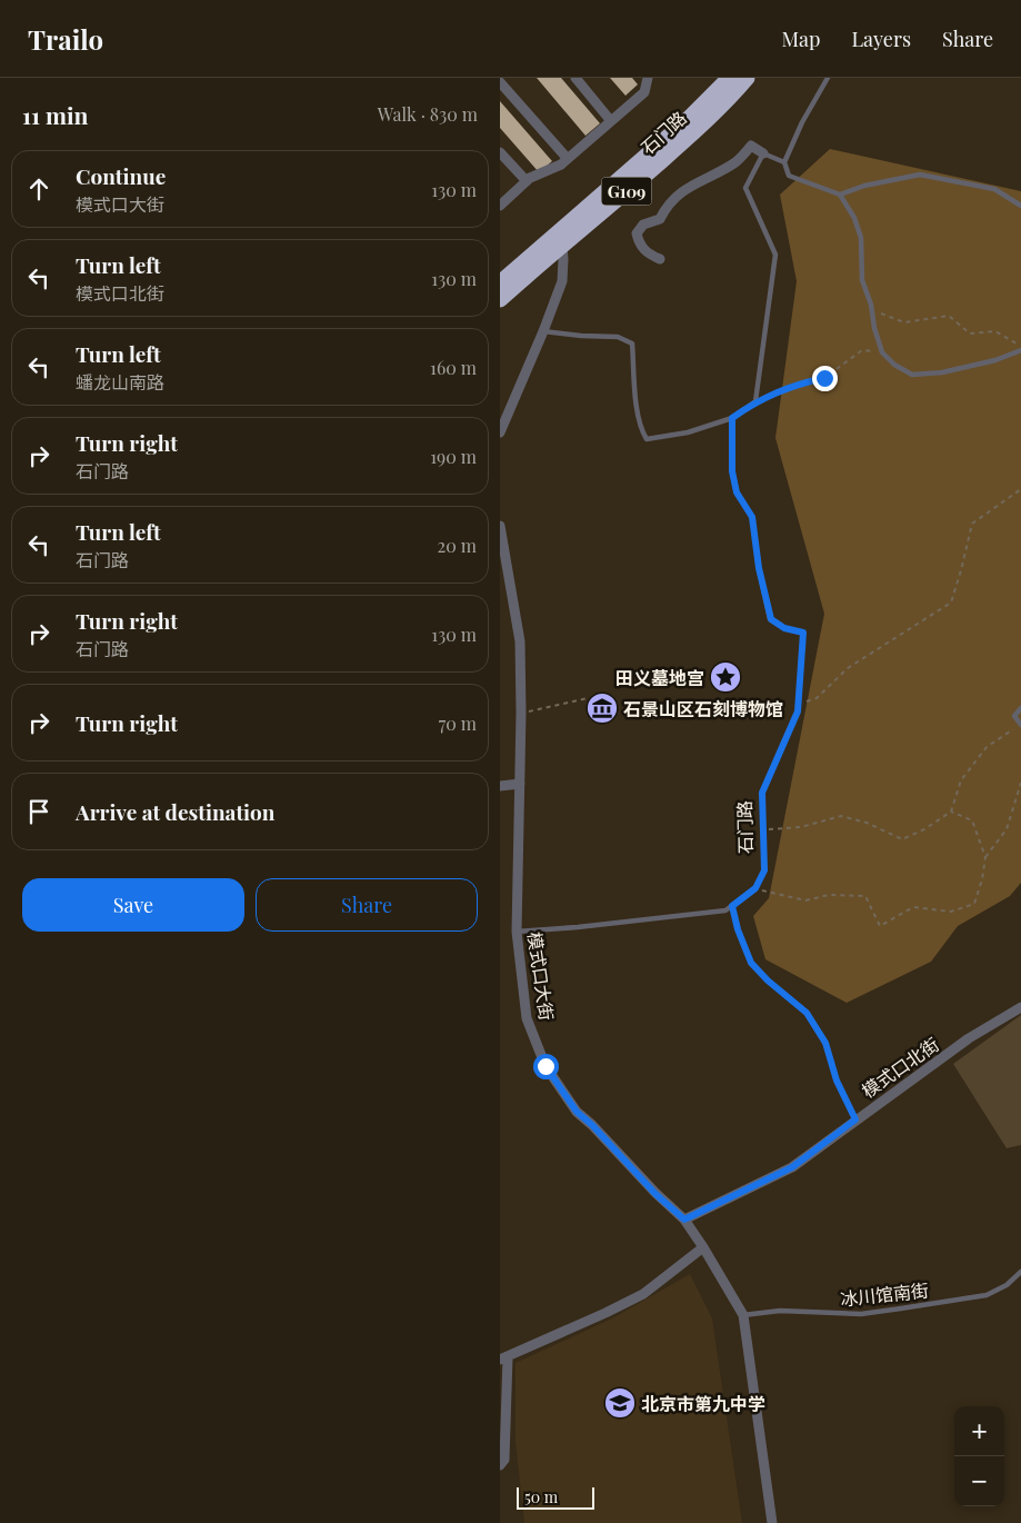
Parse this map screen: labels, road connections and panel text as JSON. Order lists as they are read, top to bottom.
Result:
{
  "streets": {
    "highway": ["石门路", "G109"],
    "street": ["模式口大街", "模式口北街"],
    "lane": ["冰川馆南街"]
  },
  "crossings": [
    ["模式口大街", "模式口北街"],
    ["模式口大街", "冰川馆南街"]
  ],
  "places": {
    "place": ["田义墓地宫"],
    "museum": ["石景山区石刻博物馆"],
    "school or university": ["北京市第九中学"]
  },
  "scale_bar": "50 m",
  "page": {
    "header": "Trailo",
    "nav": ["Map", "Layers", "Share"],
    "heading": ["11 min", "Walk · 830 m"],
    "list": [
      ["Continue", "模式口大街", "130 m"],
      ["Turn left", "模式口北街", "130 m"],
      ["Turn left", "蟠龙山南路", "160 m"],
      ["Turn right", "石门路", "190 m"],
      ["Turn left", "石门路", "20 m"],
      ["Turn right", "石门路", "130 m"],
      ["Turn right", "70 m"],
      "Arrive at destination"
    ],
    "buttons": ["Save", "Share"],
    "map_buttons": ["+", "−"],
    "scale": "50 m"
  }
}
